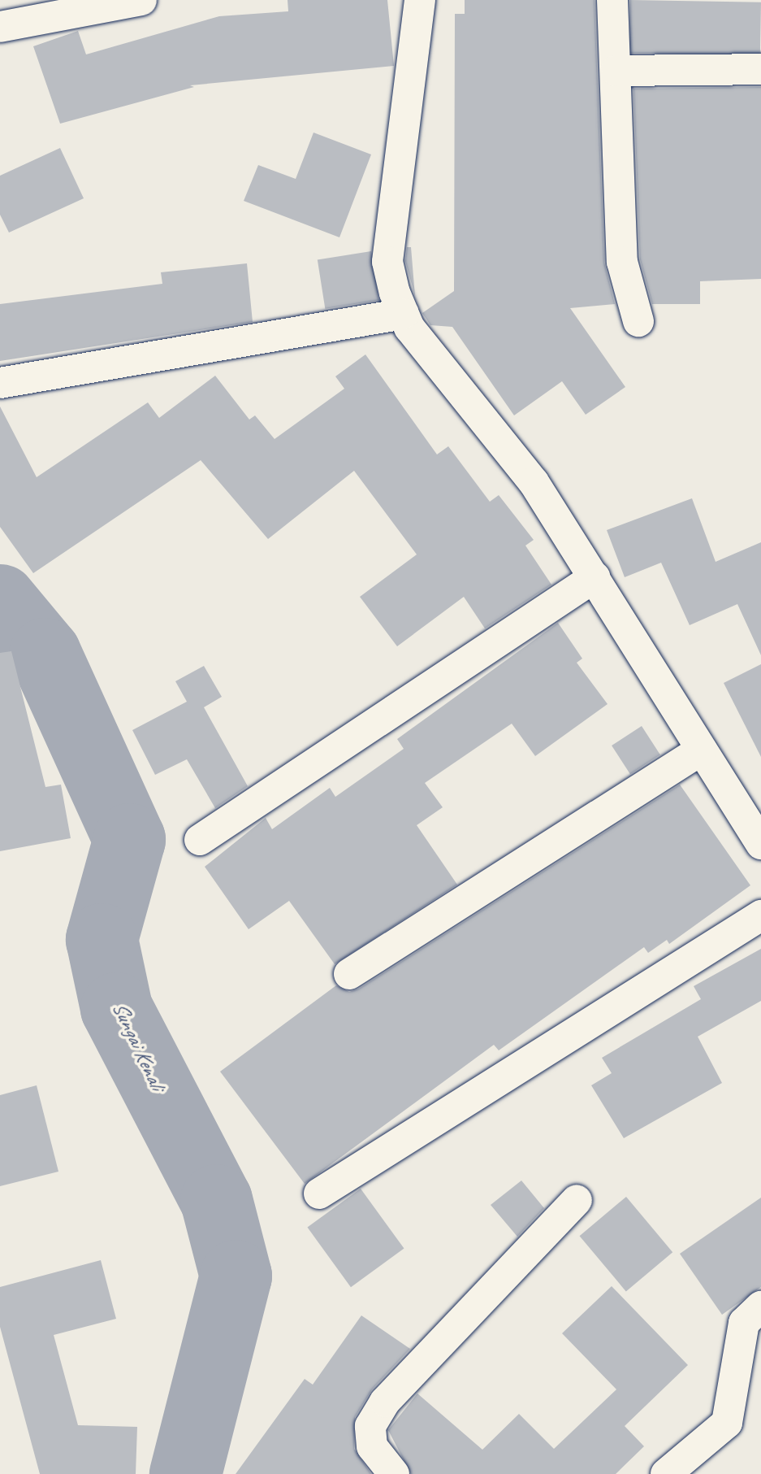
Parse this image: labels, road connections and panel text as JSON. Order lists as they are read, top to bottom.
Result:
{
  "water": ["Sungai Kenali"]
}
